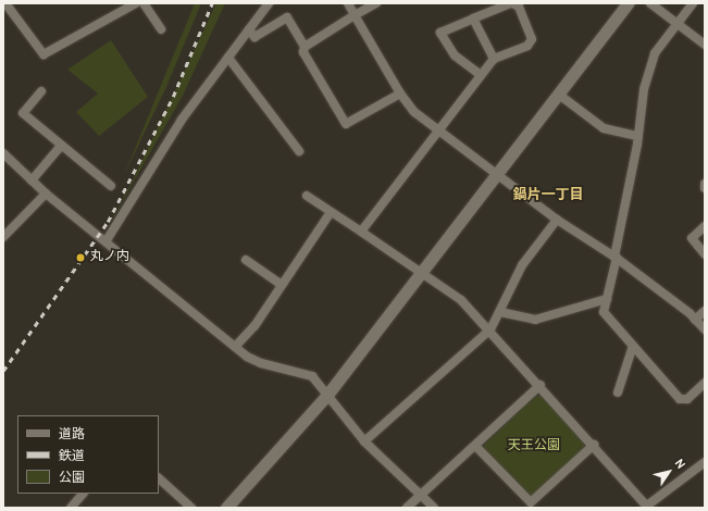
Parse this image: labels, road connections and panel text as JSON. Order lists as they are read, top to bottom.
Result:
{
  "districts": ["鍋片一丁目"],
  "parks": ["天王公園"],
  "places": ["丸ノ内"],
  "legend": ["道路", "鉄道", "公園"],
  "north": "top right"
}
